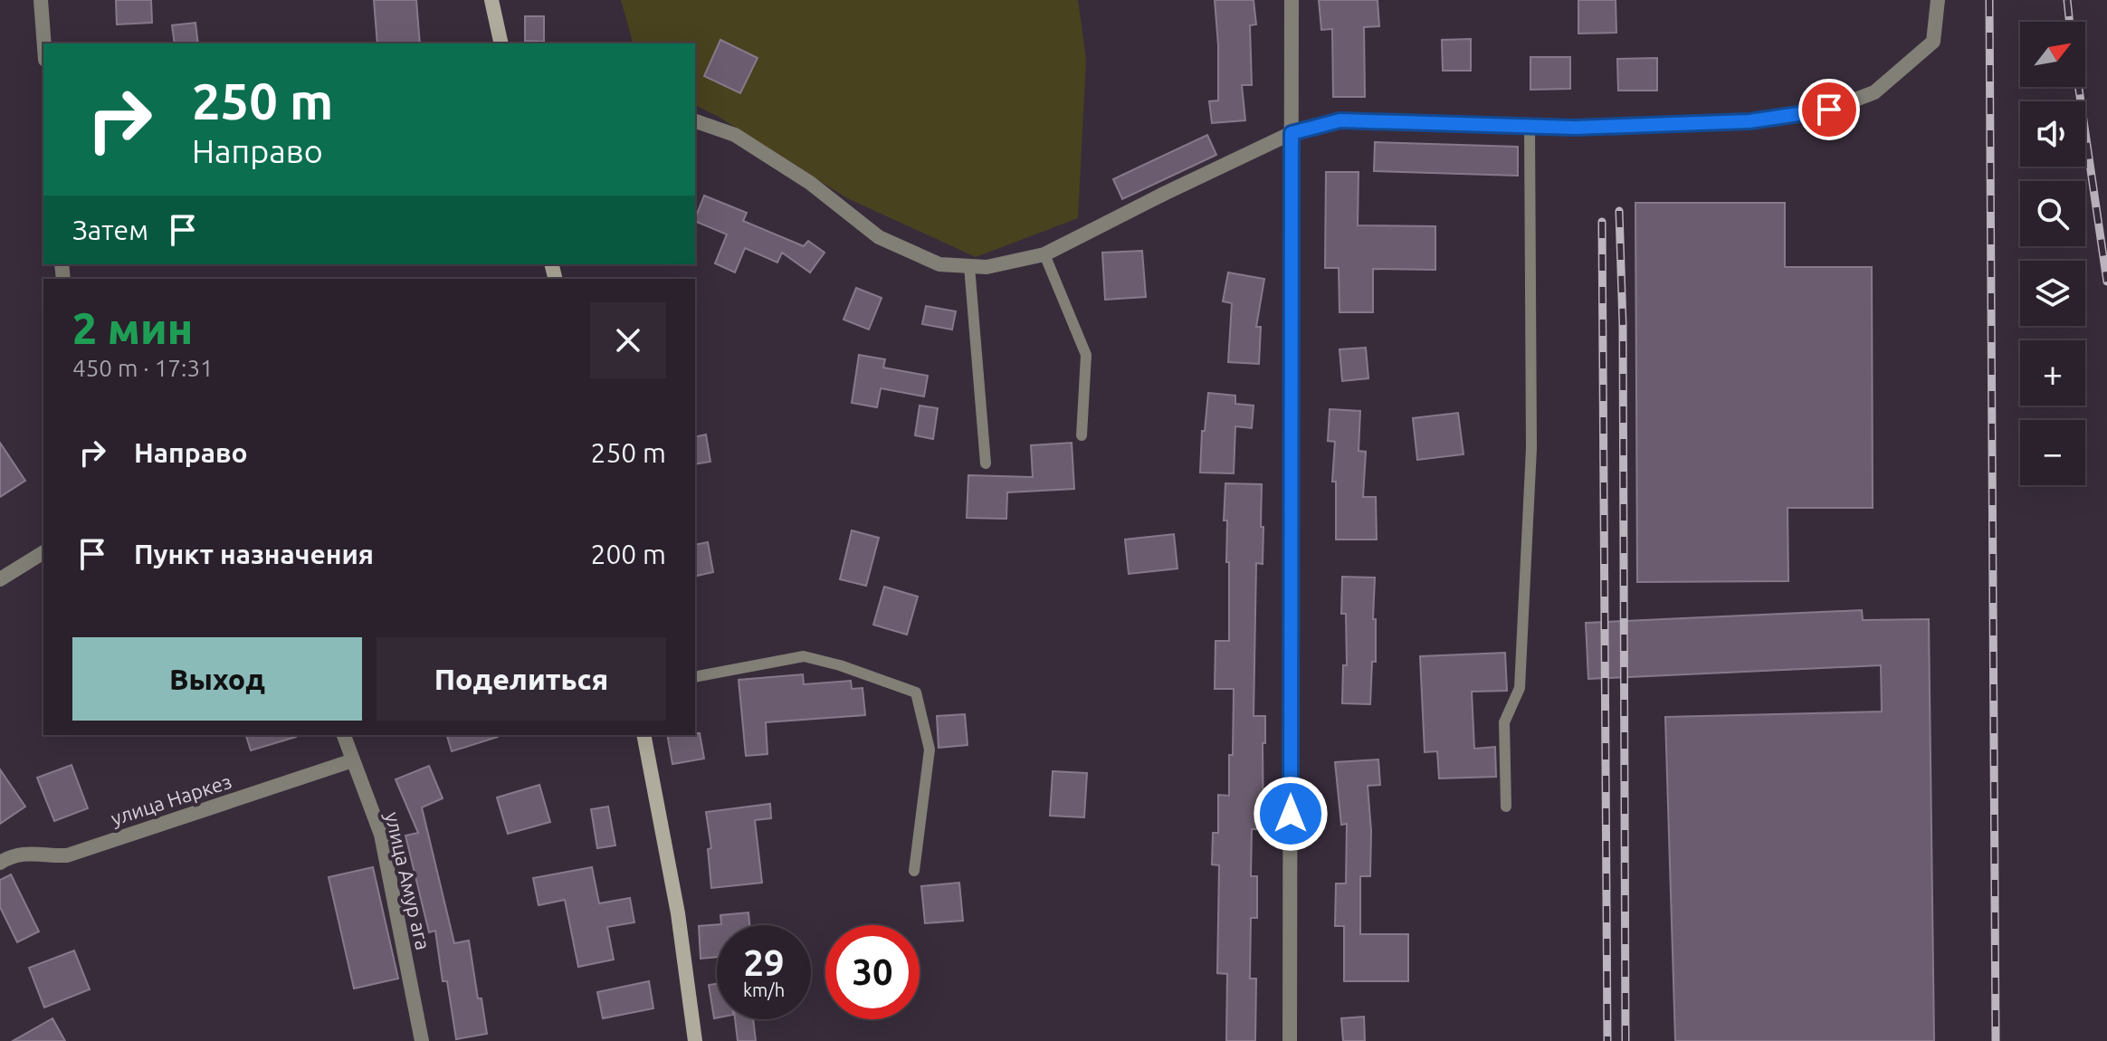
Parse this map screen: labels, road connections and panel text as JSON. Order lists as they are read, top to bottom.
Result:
{
  "streets": {
    "street": ["улица Наркез", "улица Амур ага"]
  },
  "crossings": [
    ["улица Наркез", "улица Амур ага"]
  ],
  "north": "top right",
  "page": {
    "map_buttons": ["+", "−"],
    "turn": ["250 m", "Направо"],
    "then": "Затем",
    "heading": ["2 мин", "450 m · 17:31"],
    "list": [
      {
        "name": "Направо",
        "value": "250 m"
      },
      {
        "name": "Пункт назначения",
        "value": "200 m"
      }
    ],
    "buttons": ["Выход", "Поделиться"],
    "speed": "29 km/h",
    "limit": "30"
  }
}
